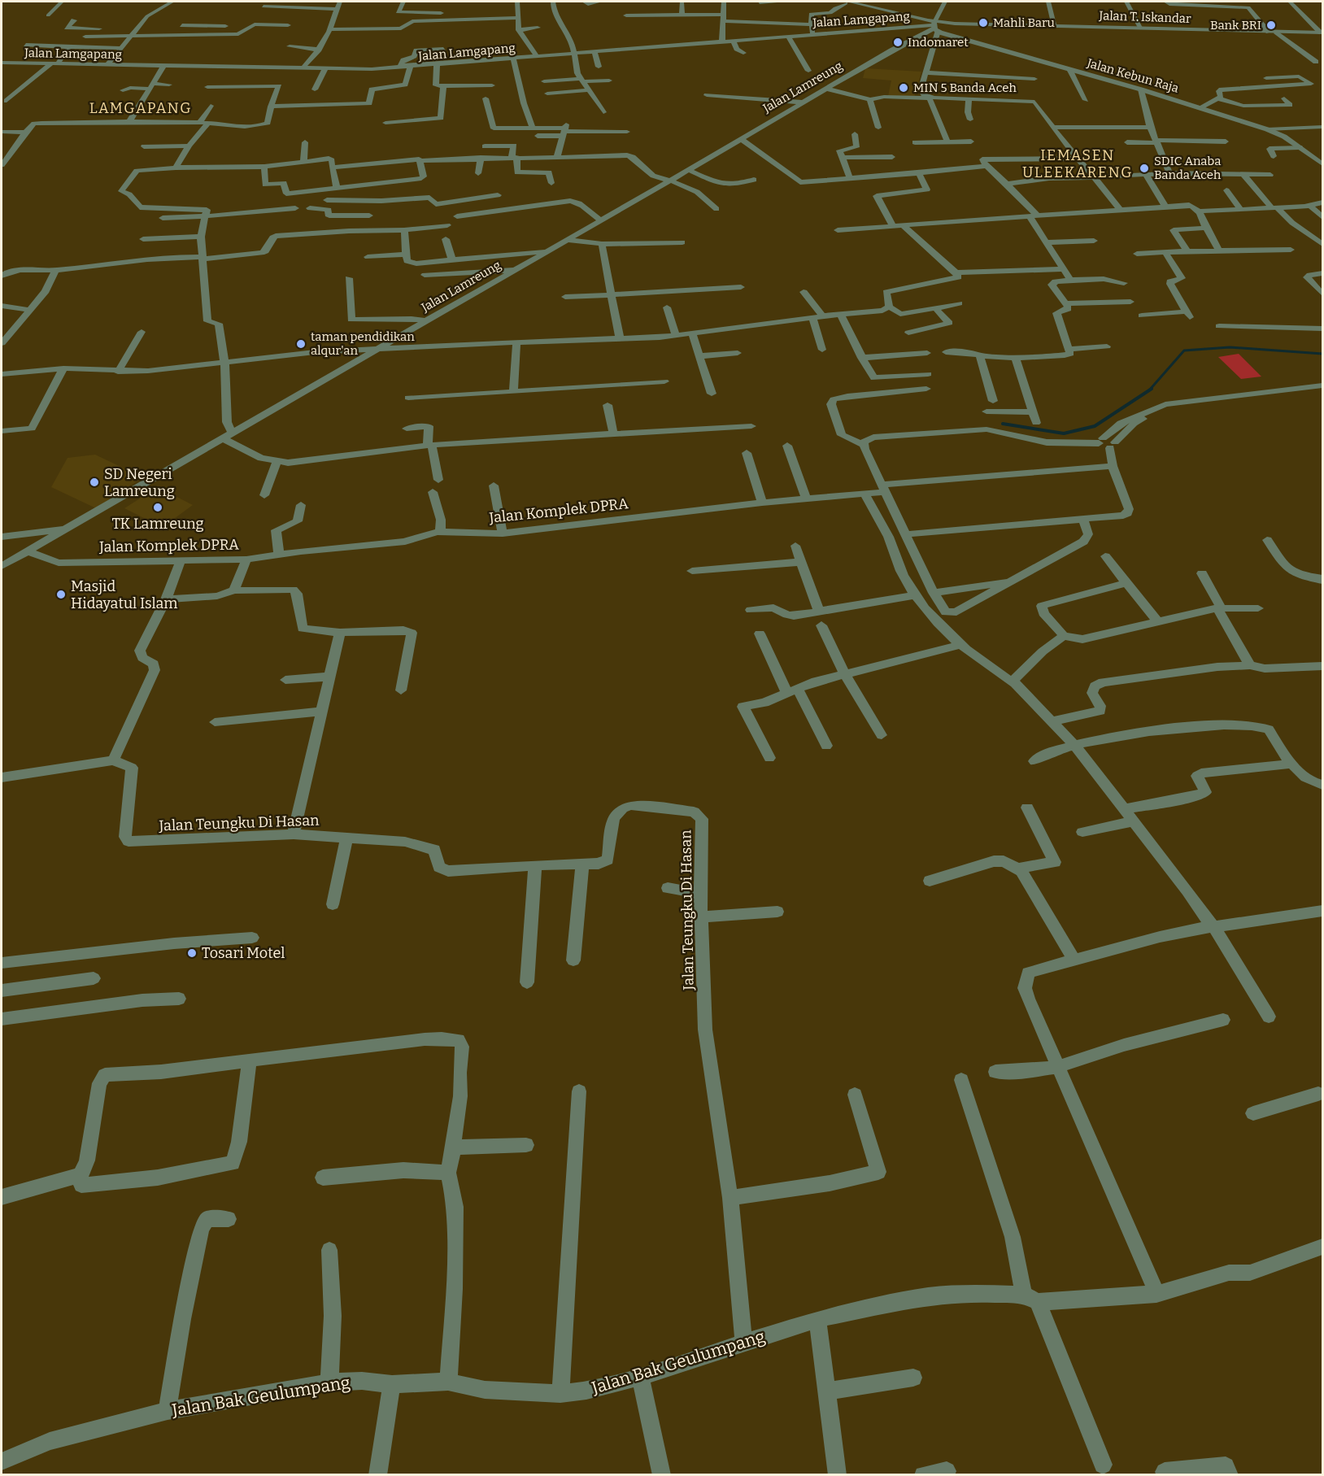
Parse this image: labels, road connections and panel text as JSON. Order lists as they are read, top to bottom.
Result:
{
  "streets": {
    "street": [
      "Jalan T. Iskandar",
      "Jalan Lamgapang",
      "Jalan Kebun Raja",
      "Jalan Lamreung",
      "Jalan Komplek DPRA",
      "Jalan Teungku Di Hasan",
      "Jalan Bak Geulumpang"
    ]
  },
  "crossings": [
    ["Jalan T. Iskandar", "Jalan Lamgapang"],
    ["Jalan T. Iskandar", "Jalan Kebun Raja"],
    ["Jalan T. Iskandar", "Jalan Lamreung"],
    ["Jalan Lamgapang", "Jalan Kebun Raja"],
    ["Jalan Lamgapang", "Jalan Lamreung"],
    ["Jalan Kebun Raja", "Jalan Lamreung"],
    ["Jalan Lamreung", "Jalan Komplek DPRA"],
    ["Jalan Teungku Di Hasan", "Jalan Bak Geulumpang"]
  ],
  "districts": ["LAMGAPANG", "IEMASEN ULEEKARENG"],
  "places": [
    "Mahli Baru",
    "Bank BRI",
    "Indomaret",
    "MIN 5 Banda Aceh",
    "SDIC Anaba Banda Aceh",
    "taman pendidikan alqur'an",
    "SD Negeri Lamreung",
    "TK Lamreung",
    "Masjid Hidayatul Islam",
    "Tosari Motel"
  ]
}
